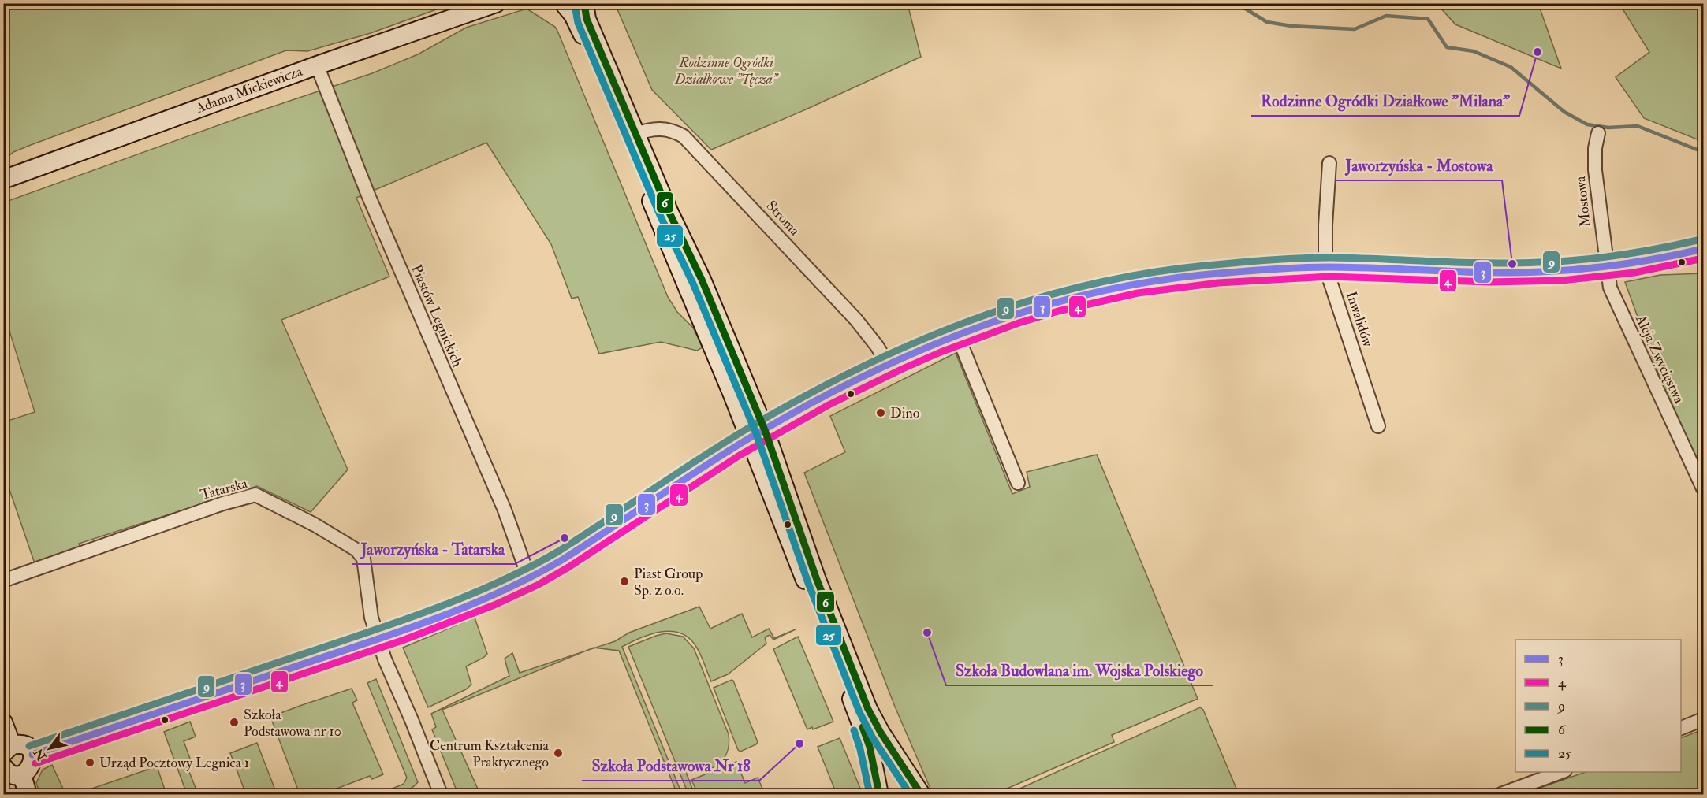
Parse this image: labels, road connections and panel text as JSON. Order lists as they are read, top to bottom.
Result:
{
  "streets": {
    "street": [
      "Adama Mickiewicza",
      "Mostowa",
      "Stroma",
      "Piastów Legnickich",
      "Inwalidów",
      "Aleja Zwycięstwa",
      "Tatarska"
    ]
  },
  "crossings": [
    ["Adama Mickiewicza", "Piastów Legnickich"],
    ["Mostowa", "Aleja Zwycięstwa"]
  ],
  "parks": ["Rodzinne Ogródki Działkowe \"Tęcza\""],
  "places": [
    "Rodzinne Ogródki Działkowe \"Milana\"",
    "Jaworzyńska - Mostowa",
    "Dino",
    "Jaworzyńska - Tatarska",
    "Piast Group Sp. z o.o.",
    "Szkoła Budowlana im. Wojska Polskiego",
    "Szkoła Podstawowa nr 10",
    "Szkoła Podstawowa Nr 18",
    "Centrum Kształcenia Praktycznego",
    "Urząd Pocztowy Legnica 1"
  ],
  "lines": [
    "transit line 6",
    "transit line 25",
    "transit line 9",
    "transit line 3",
    "transit line 4"
  ],
  "legend": [
    "3",
    "4",
    "9",
    "6",
    "25"
  ],
  "north": "bottom left"
}
